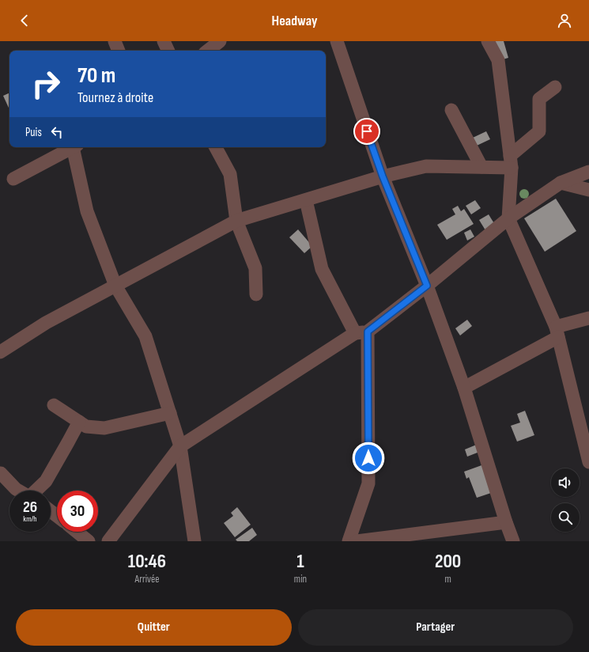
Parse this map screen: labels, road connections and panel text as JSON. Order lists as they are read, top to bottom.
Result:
{
  "page": {
    "header": "Headway",
    "turn": ["70 m", "Tournez à droite"],
    "then": "Puis",
    "speed": "26 km/h",
    "limit": "30",
    "eta": [
      "10:46",
      "Arrivée",
      "1",
      "min",
      "200",
      "m"
    ],
    "buttons": ["Quitter", "Partager"]
  }
}
